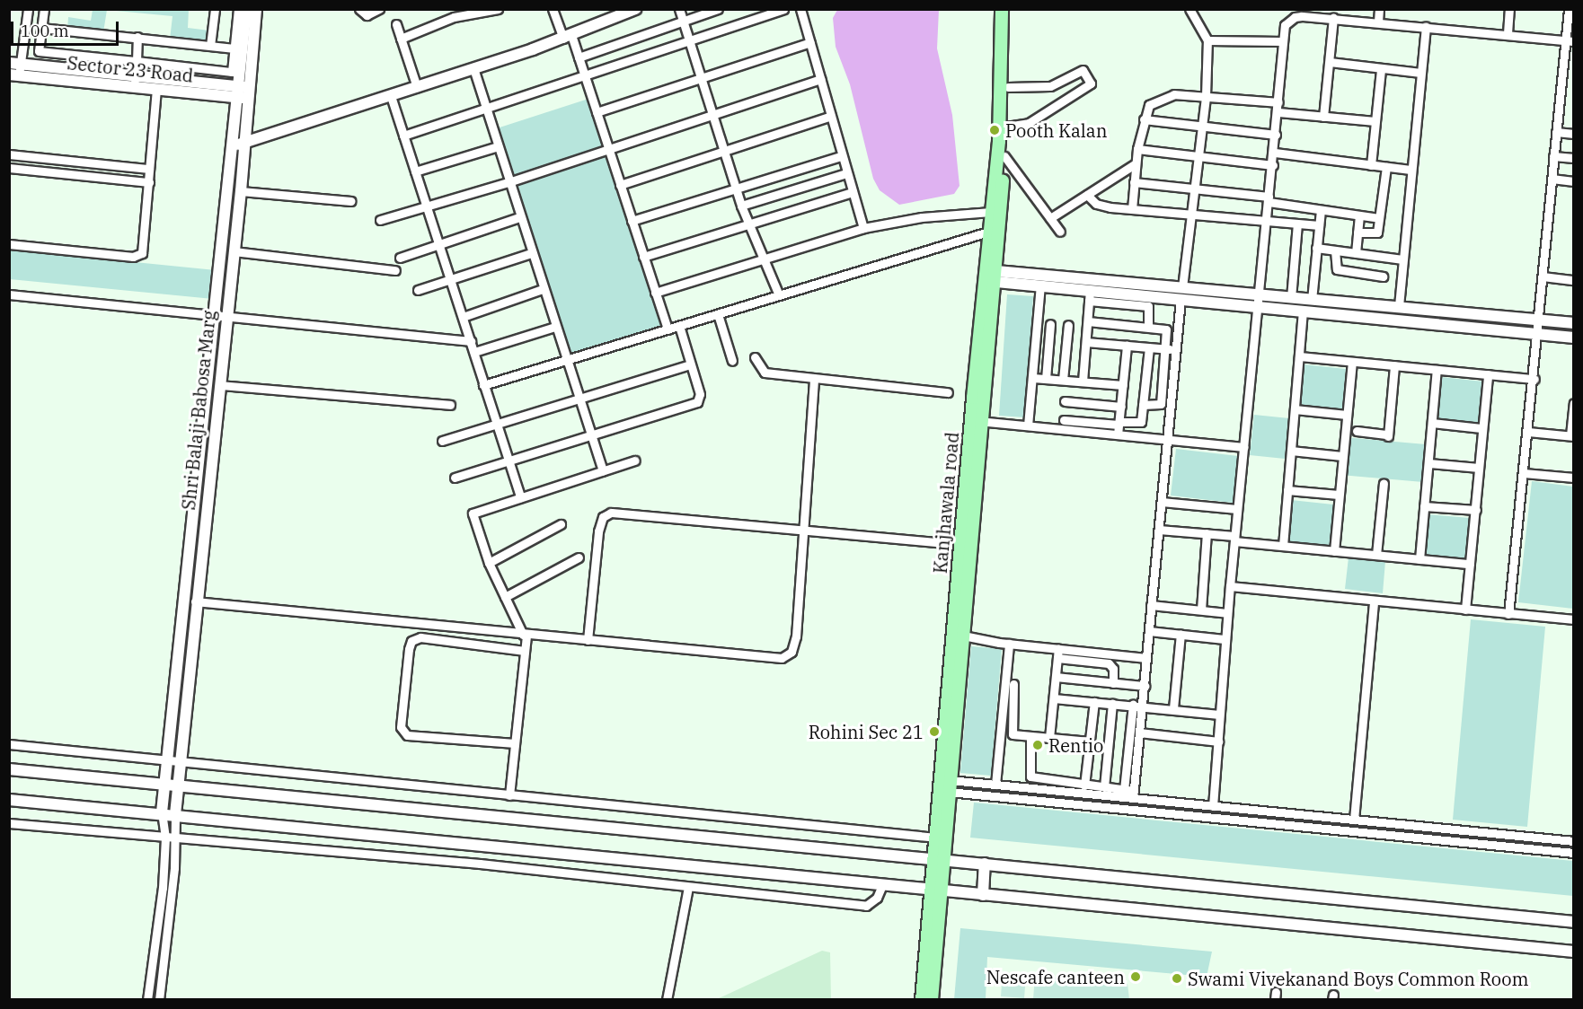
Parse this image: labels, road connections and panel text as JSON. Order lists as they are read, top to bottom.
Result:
{
  "streets": {
    "main road": ["Kanjhawala road"],
    "street": ["Sector 23 Road", "Shri Balaji Babosa Marg"]
  },
  "crossings": [
    ["Sector 23 Road", "Shri Balaji Babosa Marg"]
  ],
  "places": [
    "Pooth Kalan",
    "Rohini Sec 21",
    "Rentio",
    "Nescafe canteen",
    "Swami Vivekanand Boys Common Room"
  ],
  "scale_bar": "100 m"
}
